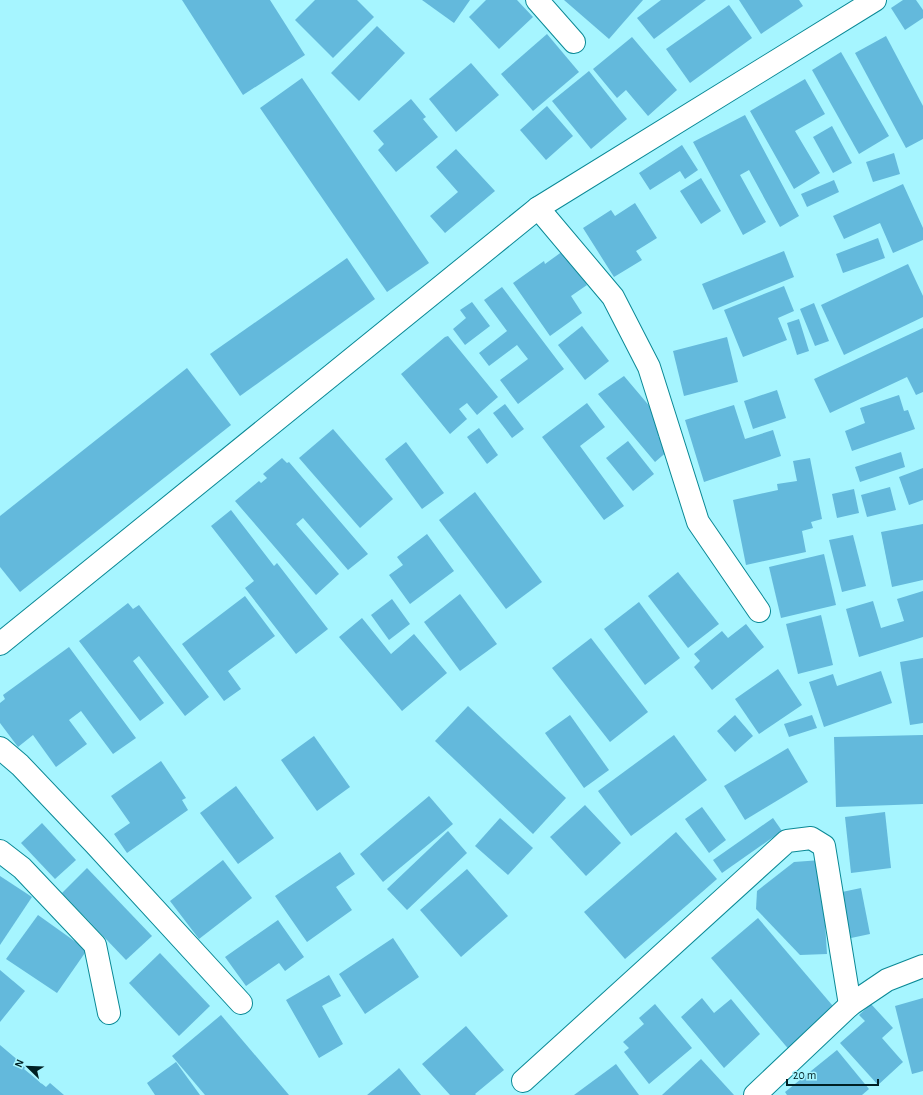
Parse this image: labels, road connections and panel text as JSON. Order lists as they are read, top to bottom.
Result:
{
  "scale_bar": "20 m",
  "north": "top left"
}
